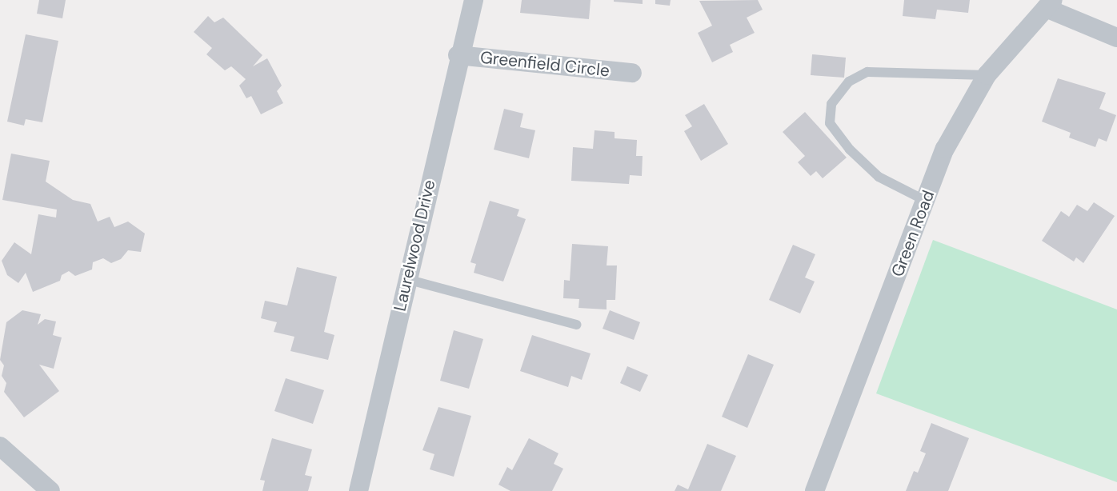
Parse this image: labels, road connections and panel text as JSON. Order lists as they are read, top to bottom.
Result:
{
  "streets": {
    "street": ["Greenfield Circle", "Green Road", "Laurelwood Drive"]
  },
  "crossings": [
    ["Greenfield Circle", "Laurelwood Drive"]
  ]
}
